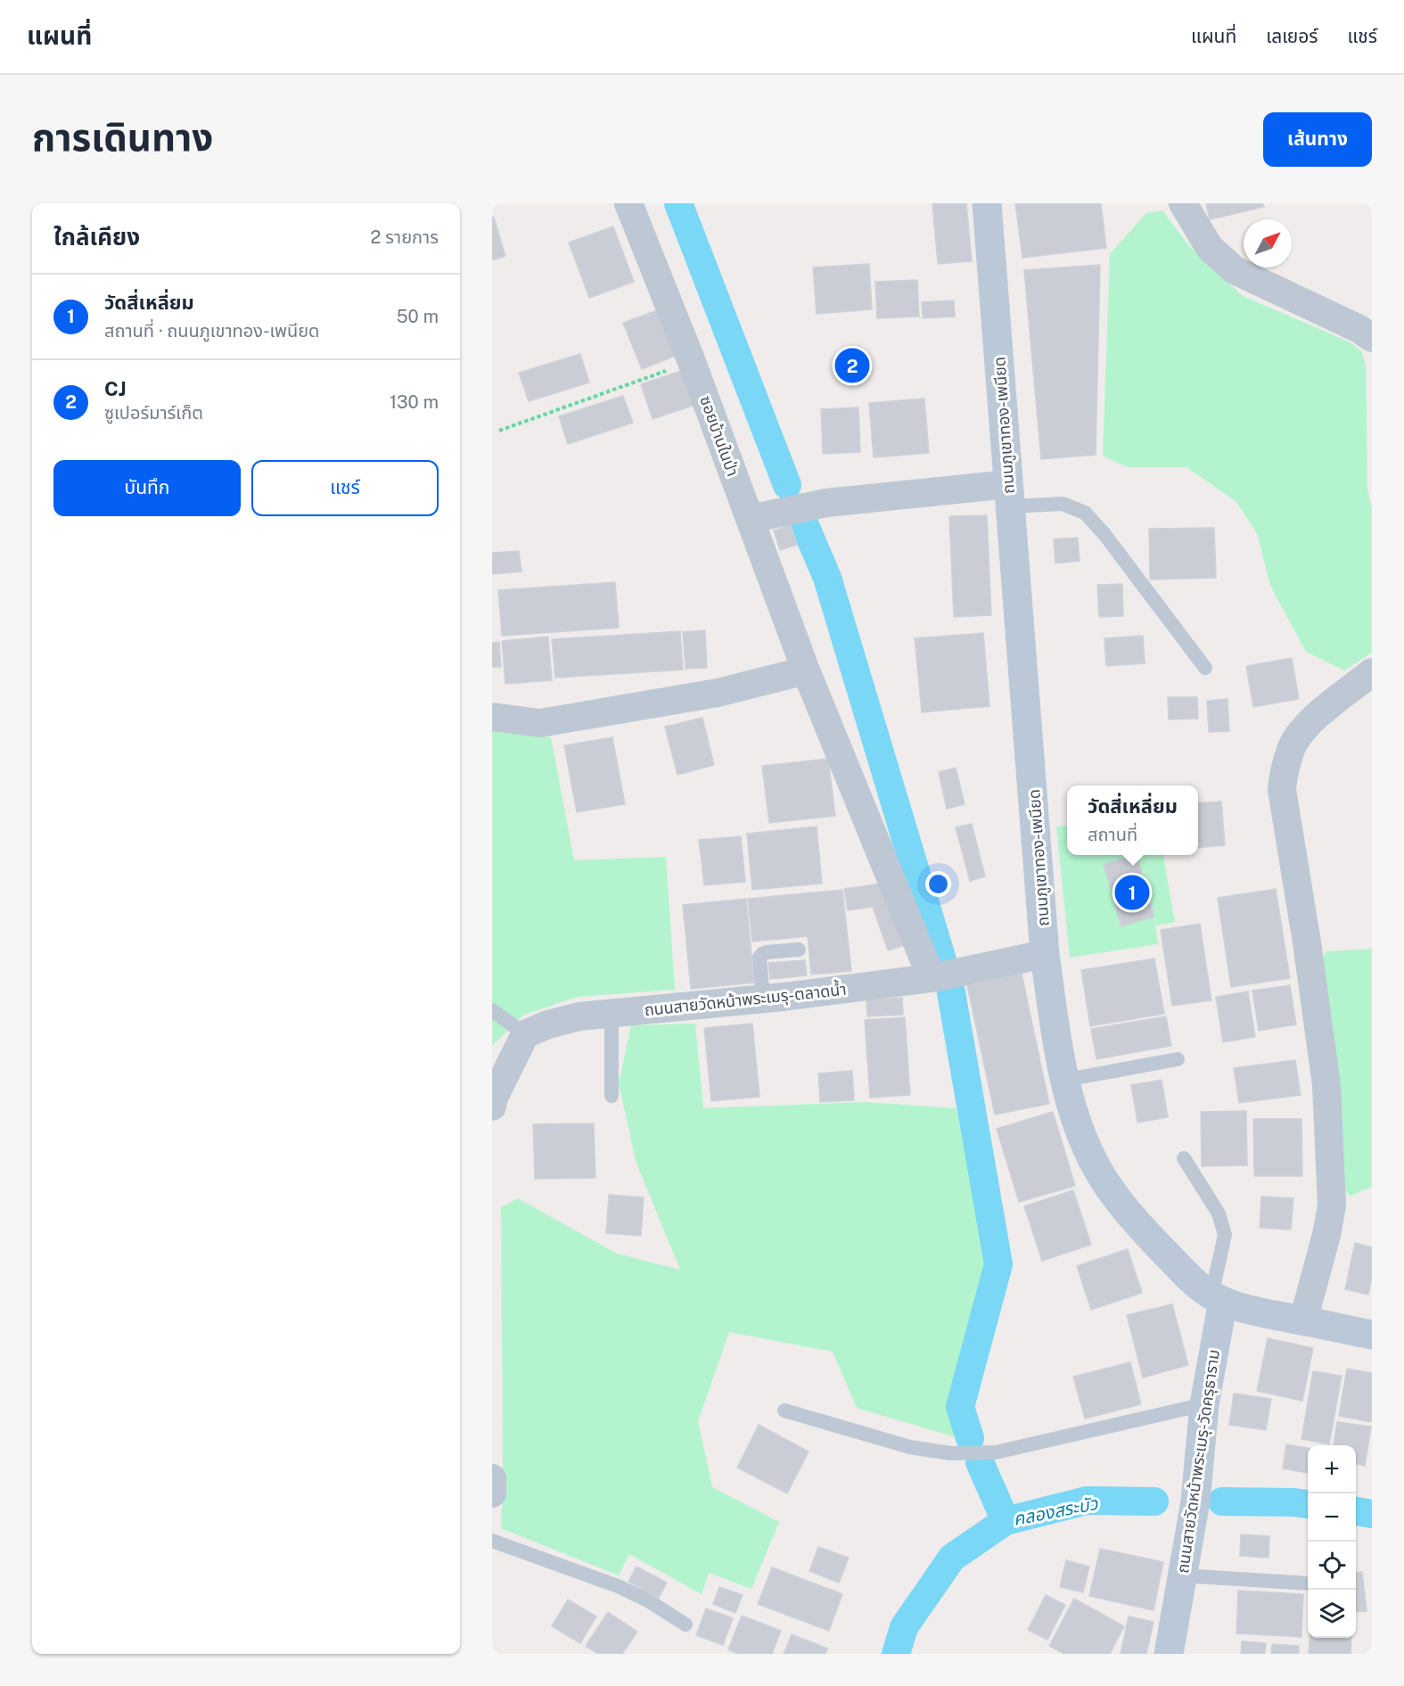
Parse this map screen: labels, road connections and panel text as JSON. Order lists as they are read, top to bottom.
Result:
{
  "streets": {
    "street": [
      "ถนนภูเขาทอง-เพนียด",
      "ซอยบ้านในป่า",
      "ถนนสายวัดหน้าพระเมรุ-ตลาดน้ำ",
      "ถนนสายวัดหน้าพระเมรุ-วัดครุธาราม"
    ]
  },
  "crossings": [
    ["ถนนภูเขาทอง-เพนียด", "ถนนสายวัดหน้าพระเมรุ-ตลาดน้ำ"],
    ["ถนนภูเขาทอง-เพนียด", "ถนนสายวัดหน้าพระเมรุ-วัดครุธาราม"],
    ["ซอยบ้านในป่า", "ถนนสายวัดหน้าพระเมรุ-ตลาดน้ำ"]
  ],
  "water": ["คลองสระบัว"],
  "north": "top right",
  "page": {
    "header": "แผนที่",
    "nav": ["แผนที่", "เลเยอร์", "แชร์"],
    "title": "การเดินทาง",
    "buttons": [
      "เส้นทาง",
      ["บันทึก", "แชร์"]
    ],
    "heading": ["ใกล้เคียง", "2 รายการ"],
    "list": [
      {
        "mark": "1",
        "name": "วัดสี่เหลี่ยม",
        "note": "สถานที่ · ถนนภูเขาทอง-เพนียด",
        "value": "50 m"
      },
      {
        "mark": "2",
        "name": "CJ",
        "note": "ซูเปอร์มาร์เก็ต",
        "value": "130 m"
      }
    ],
    "pins": ["2", "1"],
    "popup": ["วัดสี่เหลี่ยม", "สถานที่"],
    "map_buttons": ["+", "−"]
  }
}
